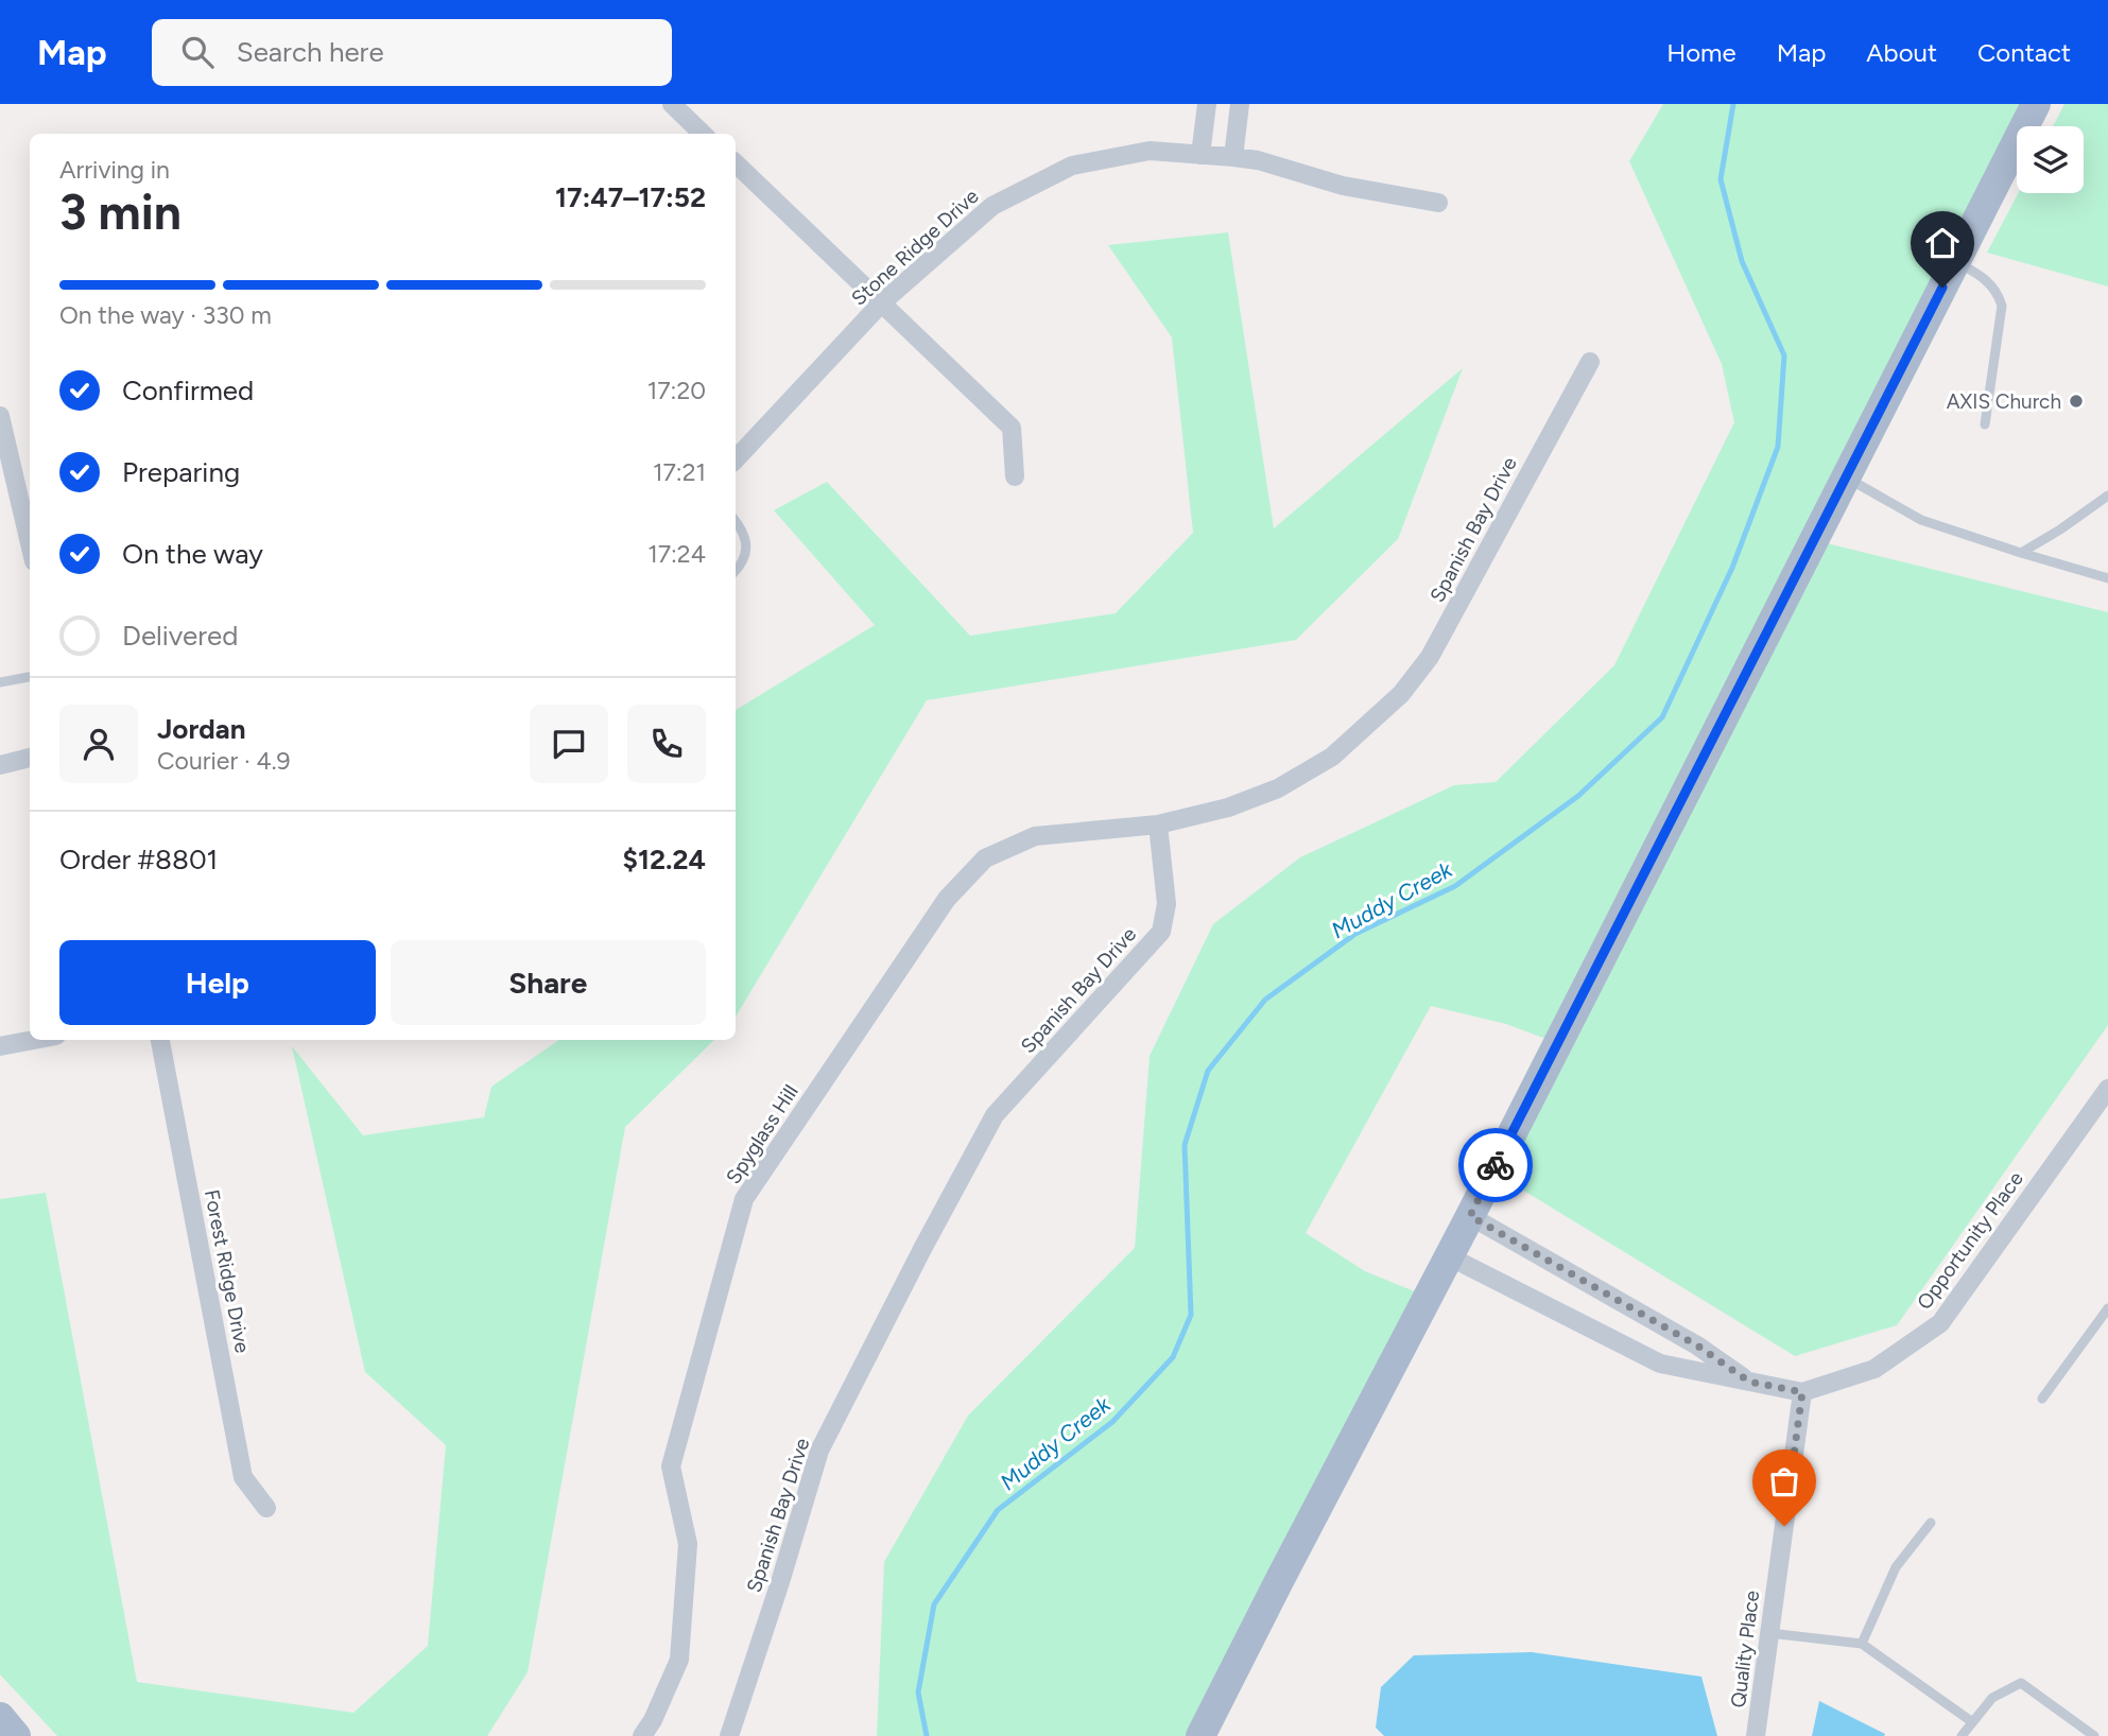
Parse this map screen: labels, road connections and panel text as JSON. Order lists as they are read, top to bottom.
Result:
{
  "streets": {
    "street": [
      "Stone Ridge Drive",
      "Spanish Bay Drive",
      "Spyglass Hill",
      "Opportunity Place",
      "Forest Ridge Drive",
      "Quality Place"
    ]
  },
  "crossings": [
    ["Spanish Bay Drive", "Spyglass Hill"],
    ["Opportunity Place", "Quality Place"]
  ],
  "water": ["Muddy Creek"],
  "places": ["AXIS Church"],
  "page": {
    "header": "Map",
    "search": "Search here",
    "nav": [
      "Home",
      "Map",
      "About",
      "Contact"
    ],
    "heading": ["3 min", "Arriving in", "17:47–17:52"],
    "panel": [
      "Jordan",
      "Courier · 4.9",
      "Order #8801",
      "$12.24"
    ],
    "bar": "On the way · 330 m",
    "list": [
      ["Confirmed", "17:20"],
      ["Preparing", "17:21"],
      ["On the way", "17:24"],
      "Delivered"
    ],
    "buttons": ["Help", "Share"]
  }
}
